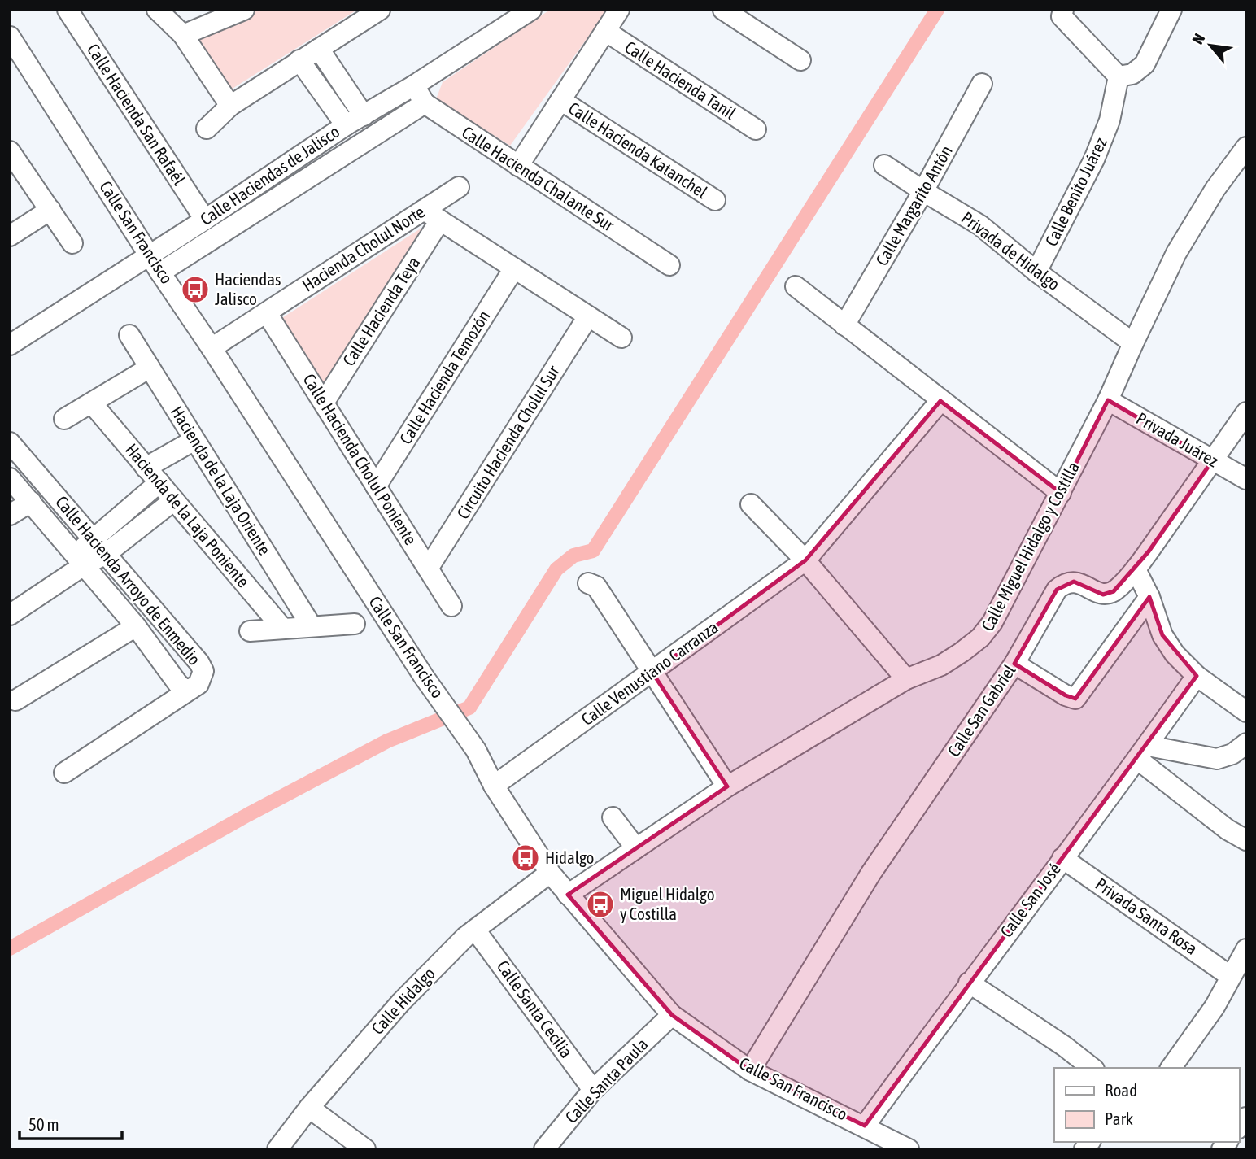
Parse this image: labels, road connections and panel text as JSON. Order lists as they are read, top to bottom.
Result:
{
  "streets": {
    "street": [
      "Calle Hacienda Tanil",
      "Calle Hacienda San Rafaél",
      "Calle Hacienda Katanchel",
      "Calle Haciendas de Jalisco",
      "Calle Hacienda Chalante Sur",
      "Calle Benito Juárez",
      "Calle Margarito Antón",
      "Calle San Francisco",
      "Hacienda Cholul Norte",
      "Privada de Hidalgo",
      "Calle Hacienda Teya",
      "Calle Hacienda Temozón",
      "Privada Juárez",
      "Circuito Hacienda Cholul Sur",
      "Calle Hacienda Cholul Poniente",
      "Hacienda de la Laja Oriente",
      "Hacienda de la Laja Poniente",
      "Calle Miguel Hidalgo y Costilla",
      "Calle Hacienda Arroyo de Enmedio",
      "Calle Venustiano Carranza",
      "Calle San Gabriel",
      "Calle San José",
      "Privada Santa Rosa",
      "Calle Hidalgo",
      "Calle Santa Cecilia",
      "Calle Santa Paula"
    ]
  },
  "crossings": [
    ["Calle Hacienda San Rafaél", "Calle Haciendas de Jalisco"],
    ["Calle Haciendas de Jalisco", "Calle Hacienda Chalante Sur"],
    ["Calle Haciendas de Jalisco", "Calle San Francisco"],
    ["Calle Benito Juárez", "Privada de Hidalgo"],
    ["Calle Margarito Antón", "Privada de Hidalgo"],
    ["Calle San Francisco", "Hacienda Cholul Norte"],
    ["Calle San Francisco", "Calle Miguel Hidalgo y Costilla"],
    ["Calle San Francisco", "Calle Venustiano Carranza"],
    ["Calle San Francisco", "Calle San Gabriel"],
    ["Calle San Francisco", "Calle San José"],
    ["Calle San Francisco", "Calle Hidalgo"],
    ["Calle San Francisco", "Calle Santa Paula"],
    ["Hacienda Cholul Norte", "Calle Hacienda Teya"],
    ["Hacienda Cholul Norte", "Calle Hacienda Cholul Poniente"],
    ["Privada de Hidalgo", "Calle Miguel Hidalgo y Costilla"],
    ["Calle Hacienda Teya", "Calle Hacienda Cholul Poniente"],
    ["Calle Hacienda Temozón", "Calle Hacienda Cholul Poniente"],
    ["Privada Juárez", "Calle Miguel Hidalgo y Costilla"],
    ["Privada Juárez", "Calle San Gabriel"],
    ["Circuito Hacienda Cholul Sur", "Calle Hacienda Cholul Poniente"],
    ["Calle San José", "Privada Santa Rosa"],
    ["Calle Hidalgo", "Calle Santa Cecilia"],
    ["Calle Santa Cecilia", "Calle Santa Paula"]
  ],
  "places": {
    "bus stop": ["Haciendas Jalisco", "Hidalgo", "Miguel Hidalgo y Costilla"]
  },
  "legend": ["Road", "Park"],
  "scale_bar": "50 m",
  "north": "top left"
}
